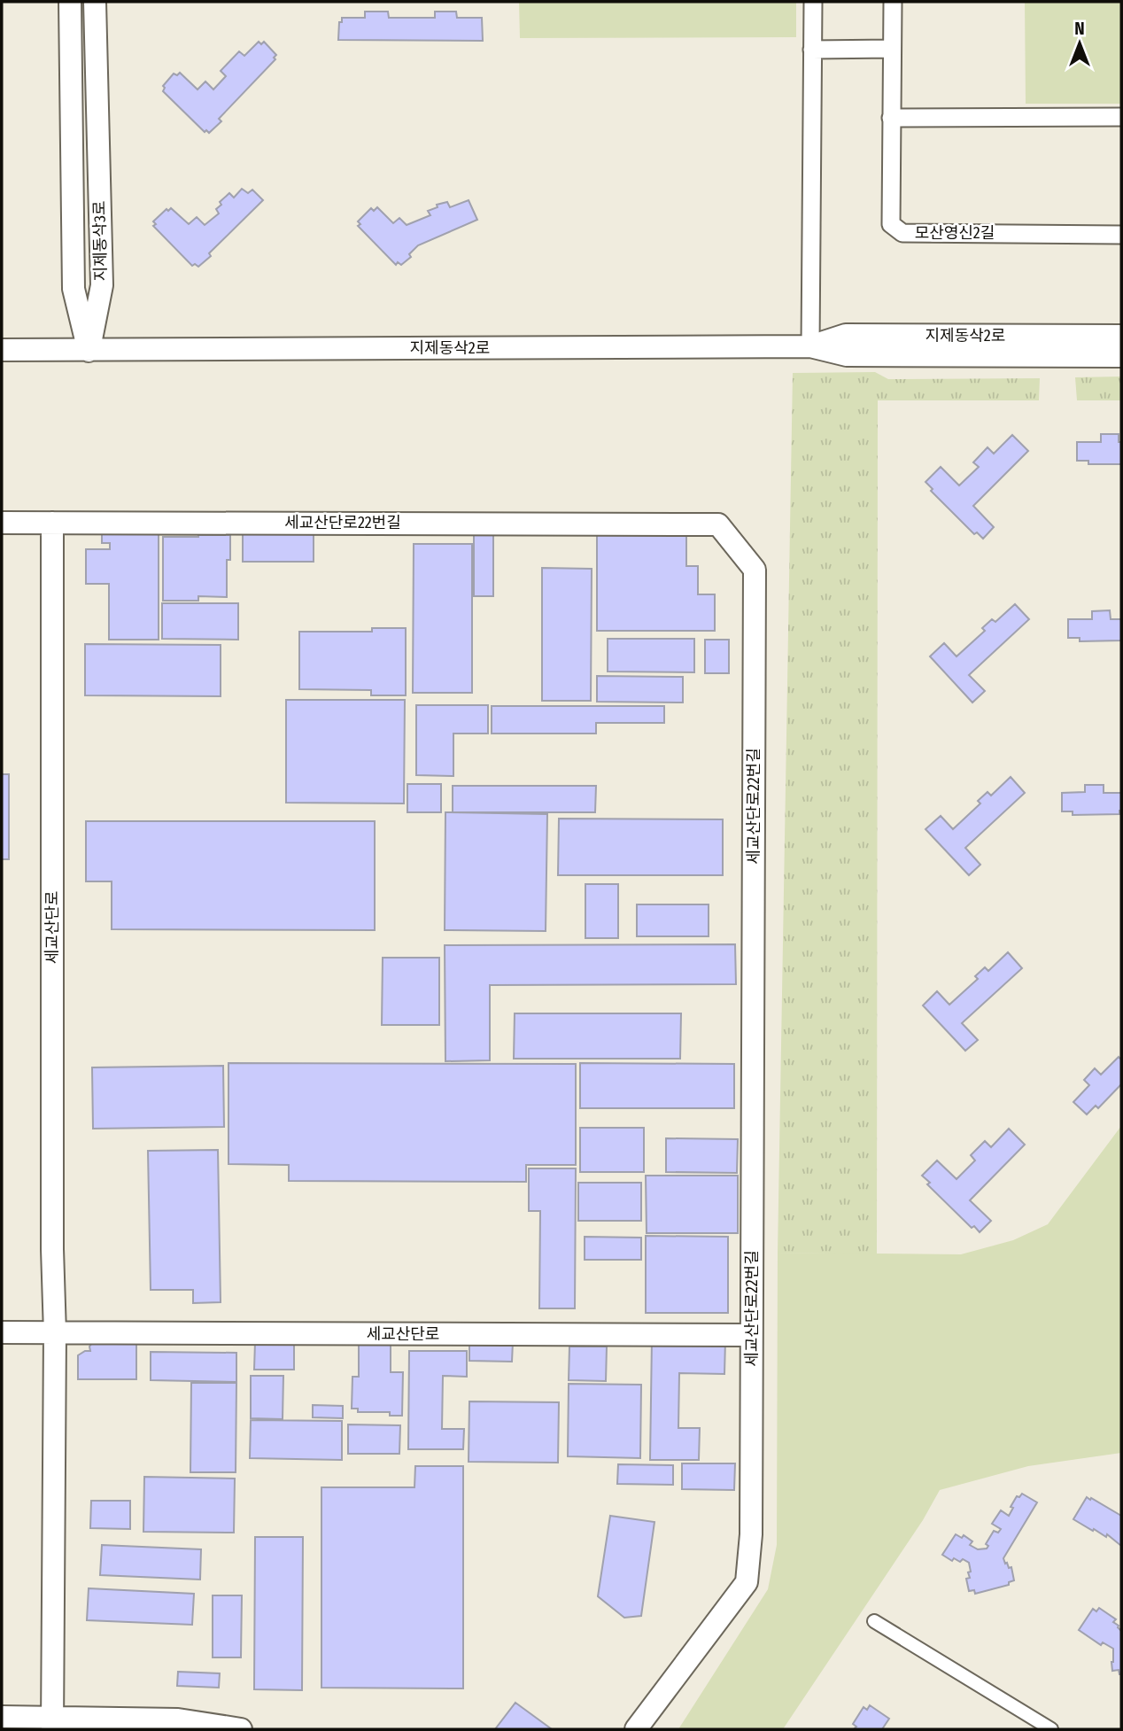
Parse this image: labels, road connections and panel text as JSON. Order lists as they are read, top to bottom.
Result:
{
  "streets": {
    "street": [
      "모산영신2길",
      "지제동삭3로",
      "지제동삭2로",
      "세교산단로22번길",
      "세교산단로"
    ]
  },
  "crossings": [
    ["지제동삭3로", "지제동삭2로"],
    ["세교산단로22번길", "세교산단로"]
  ],
  "north": "top"
}
